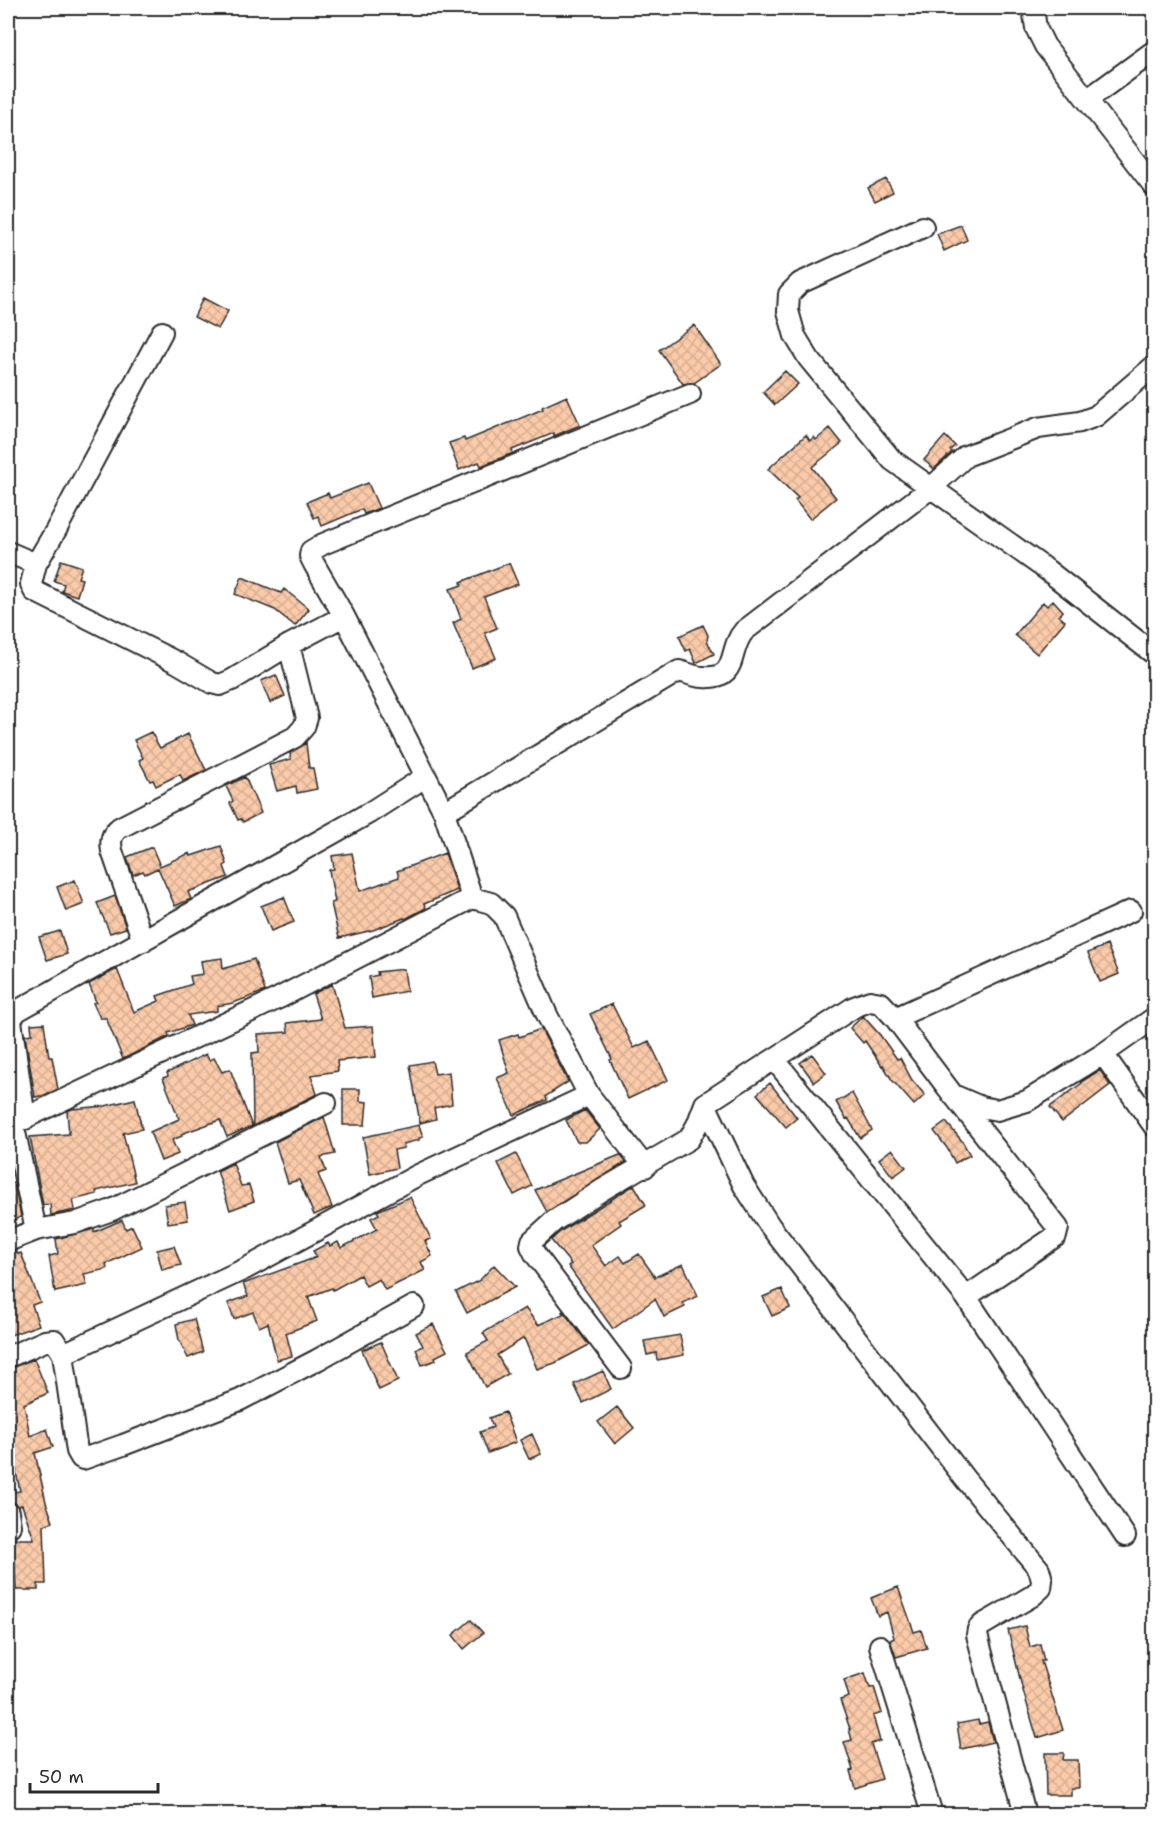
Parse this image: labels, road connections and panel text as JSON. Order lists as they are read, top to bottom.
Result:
{
  "scale_bar": "50 m"
}
